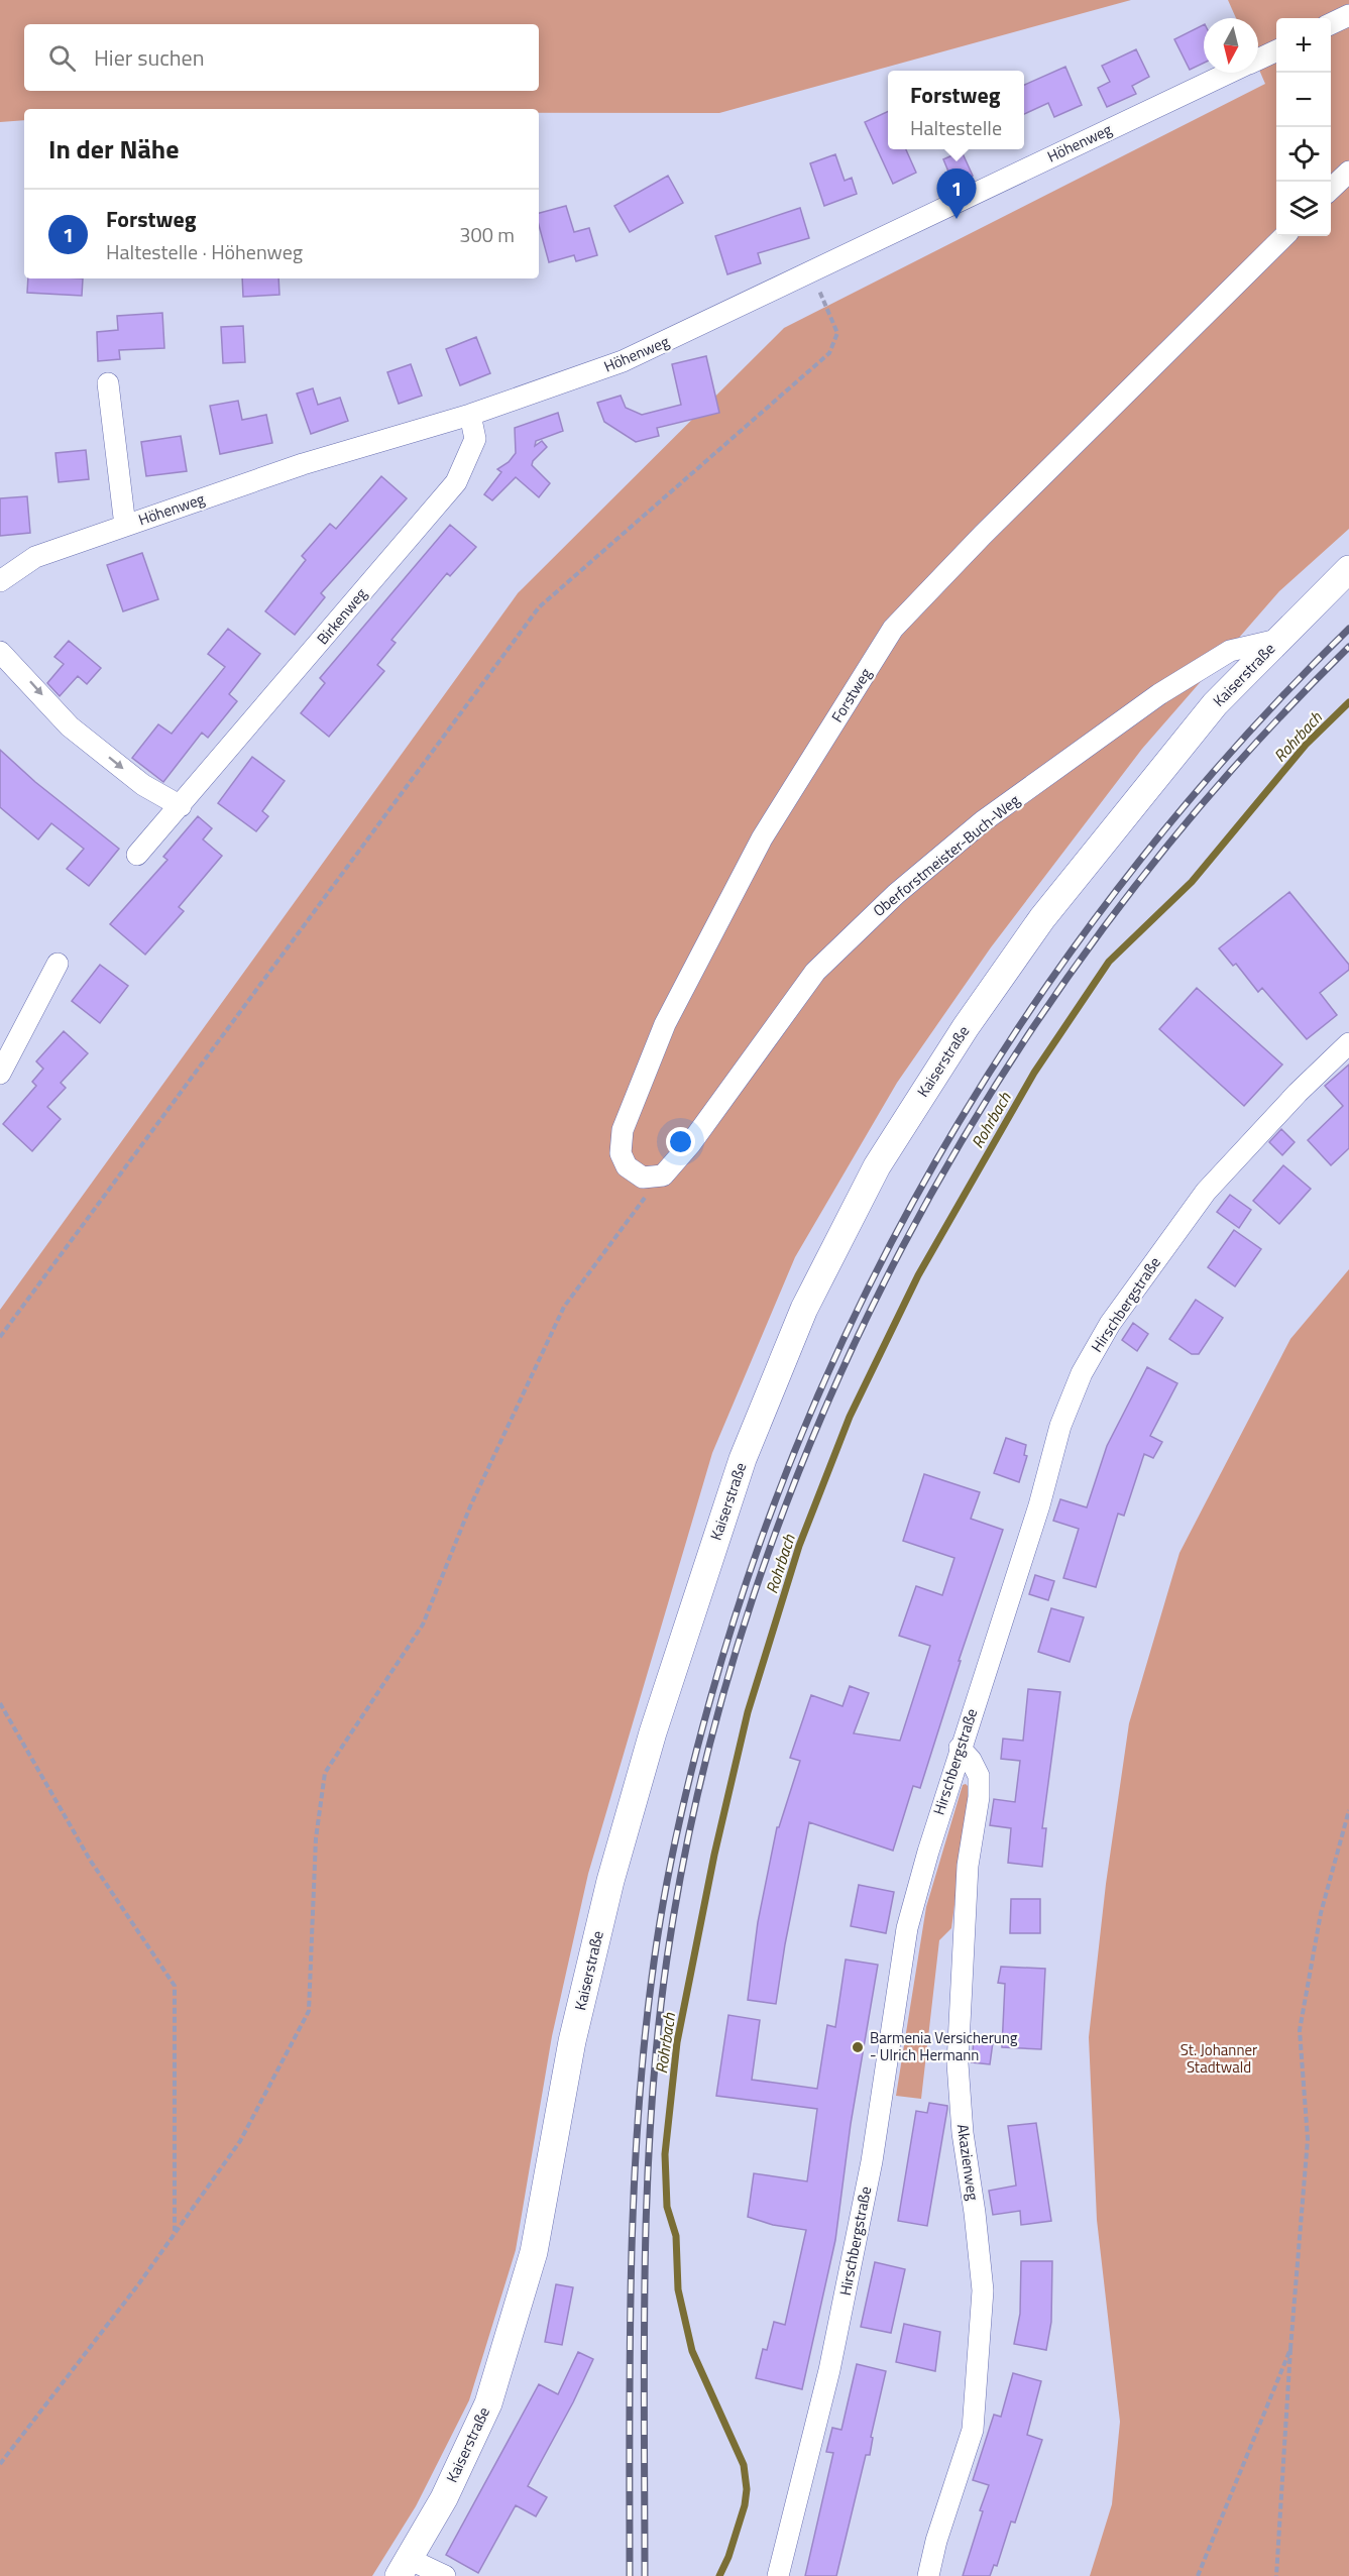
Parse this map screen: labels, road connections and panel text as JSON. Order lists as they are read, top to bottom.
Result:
{
  "streets": {
    "main road": ["Kaiserstraße"],
    "street": [
      "Höhenweg",
      "Birkenweg",
      "Forstweg",
      "Oberforstmeister-Buch-Weg",
      "Hirschbergstraße",
      "Akazienweg"
    ]
  },
  "crossings": [
    ["Höhenweg", "Birkenweg"],
    ["Kaiserstraße", "Oberforstmeister-Buch-Weg"],
    ["Forstweg", "Oberforstmeister-Buch-Weg"],
    ["Hirschbergstraße", "Akazienweg"]
  ],
  "water": ["Rohrbach"],
  "parks": ["St. Johanner Stadtwald"],
  "places": ["Barmenia Versicherung - Ulrich Hermann"],
  "north": "bottom",
  "page": {
    "map_buttons": ["+", "−"],
    "search": "Hier suchen",
    "popup": ["Forstweg", "Haltestelle"],
    "heading": "In der Nähe",
    "pins": "1",
    "list": [
      {
        "mark": "1",
        "name": "Forstweg",
        "note": "Haltestelle · Höhenweg",
        "value": "300 m"
      }
    ]
  }
}
